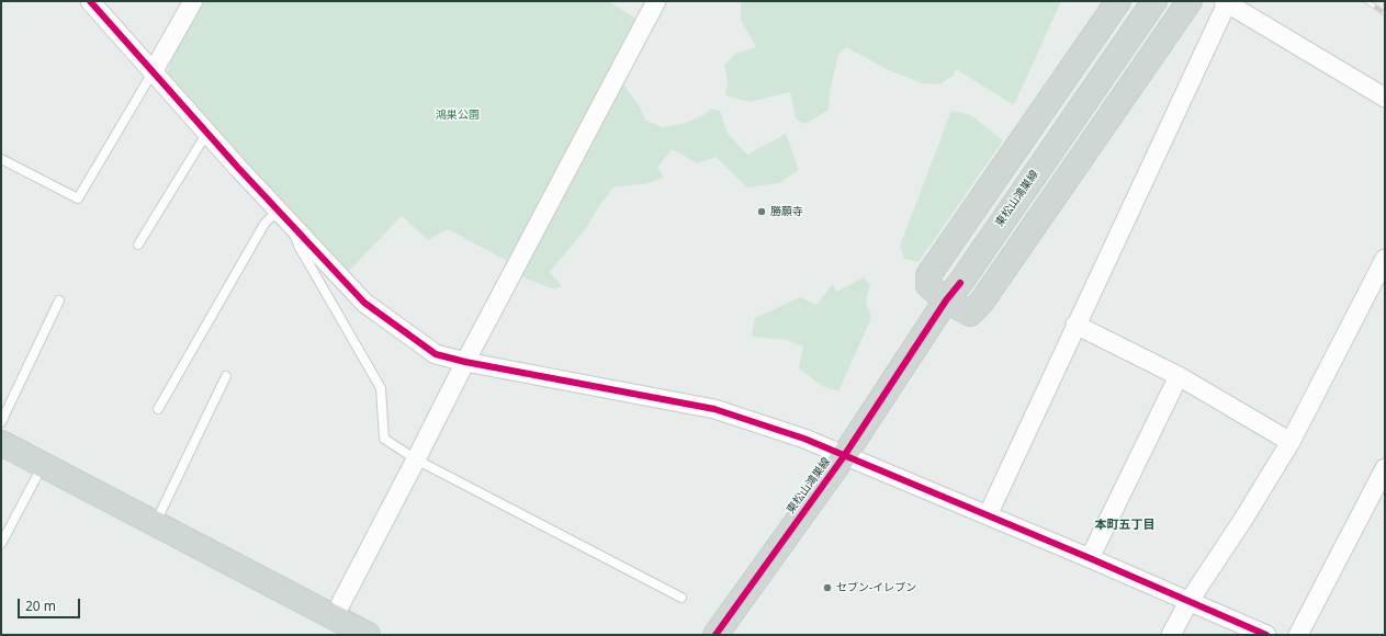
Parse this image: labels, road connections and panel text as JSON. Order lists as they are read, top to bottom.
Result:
{
  "streets": {
    "main road": ["東松山鴻巣線"]
  },
  "districts": ["本町五丁目"],
  "parks": ["鴻巣公園"],
  "places": ["勝願寺", "セブン-イレブン"],
  "scale_bar": "20 m"
}
